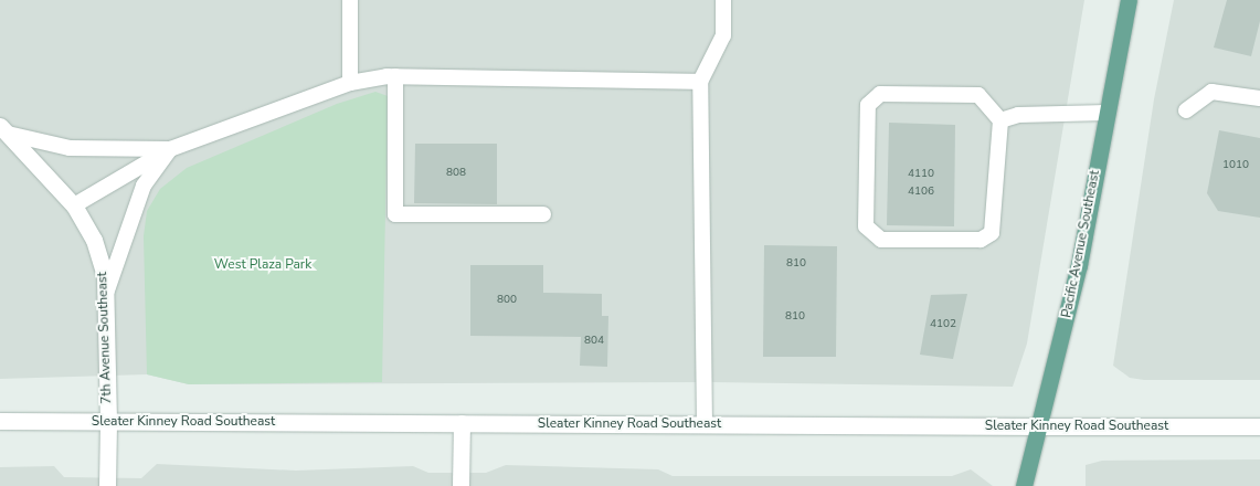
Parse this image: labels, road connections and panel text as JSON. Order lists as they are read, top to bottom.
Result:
{
  "streets": {
    "main road": ["Pacific Avenue Southeast", "7th Avenue Southeast", "Sleater Kinney Road Southeast"]
  },
  "crossings": [
    ["Pacific Avenue Southeast", "Sleater Kinney Road Southeast"],
    ["7th Avenue Southeast", "Sleater Kinney Road Southeast"]
  ],
  "parks": ["West Plaza Park"],
  "house_numbers": [
    "1010",
    "808",
    "4110",
    "4106",
    "810",
    "800",
    "810",
    "4102",
    "804"
  ]
}
